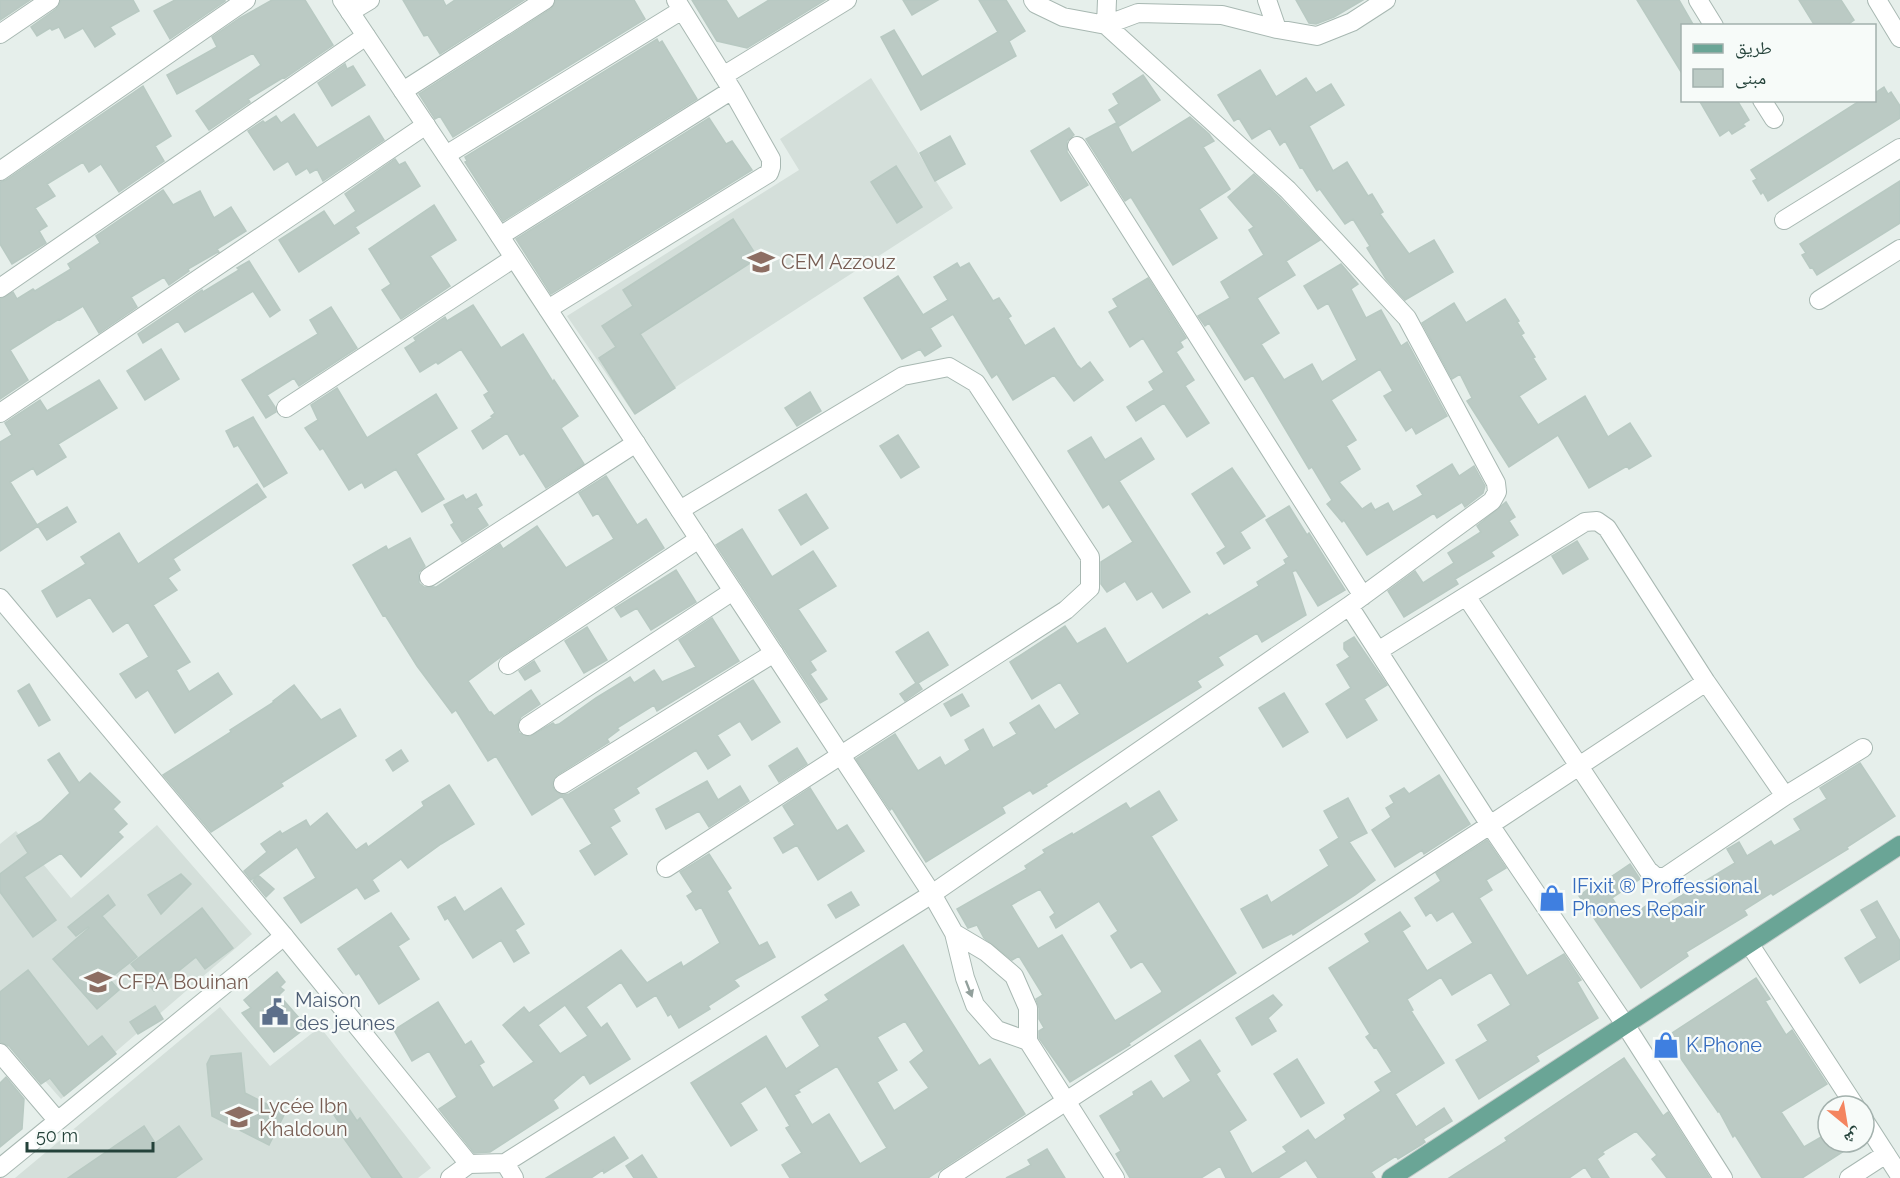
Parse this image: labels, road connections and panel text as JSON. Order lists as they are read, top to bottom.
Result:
{
  "places": {
    "school or university": ["CEM Azzouz", "CFPA Bouinan", "Lycée Ibn Khaldoun"],
    "shop": ["IFixit ® Proffessional Phones Repair", "K.Phone"],
    "public building": ["Maison des jeunes"]
  },
  "legend": ["طريق", "مبنى"],
  "scale_bar": "50 m",
  "north": "bottom right"
}
